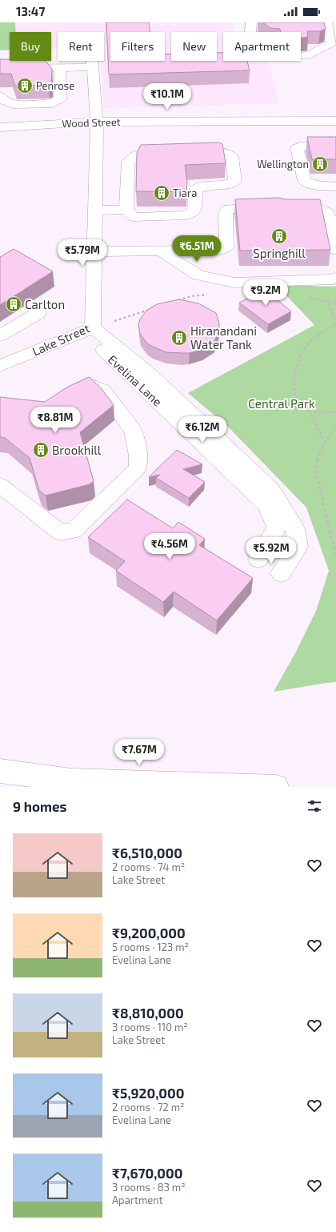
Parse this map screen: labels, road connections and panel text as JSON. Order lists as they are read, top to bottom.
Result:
{
  "streets": {
    "street": ["Wood Street", "Lake Street", "Evelina Lane"]
  },
  "crossings": [
    ["Wood Street", "Lake Street"]
  ],
  "parks": ["Central Park"],
  "places": {
    "building": [
      "Penrose",
      "Wellington",
      "Tiara",
      "Springhill",
      "Carlton",
      "Hiranandani Water Tank",
      "Brookhill"
    ]
  },
  "page": {
    "status": "13:47",
    "chip": [
      "Buy",
      "Rent",
      "Filters",
      "New",
      "Apartment"
    ],
    "price": [
      "₹10.1M",
      "₹6.51M",
      "₹5.79M",
      "₹9.2M",
      "₹8.81M",
      "₹6.12M",
      "₹4.56M",
      "₹5.92M",
      "₹7.67M"
    ],
    "heading": "9 homes",
    "list": [
      {
        "name": "₹6,510,000",
        "note": "2 rooms · 74 m² · Lake Street"
      },
      {
        "name": "₹9,200,000",
        "note": "5 rooms · 123 m² · Evelina Lane"
      },
      {
        "name": "₹8,810,000",
        "note": "3 rooms · 110 m² · Lake Street"
      },
      {
        "name": "₹5,920,000",
        "note": "2 rooms · 72 m² · Evelina Lane"
      },
      {
        "name": "₹7,670,000",
        "note": "3 rooms · 83 m² · Apartment"
      }
    ]
  }
}
